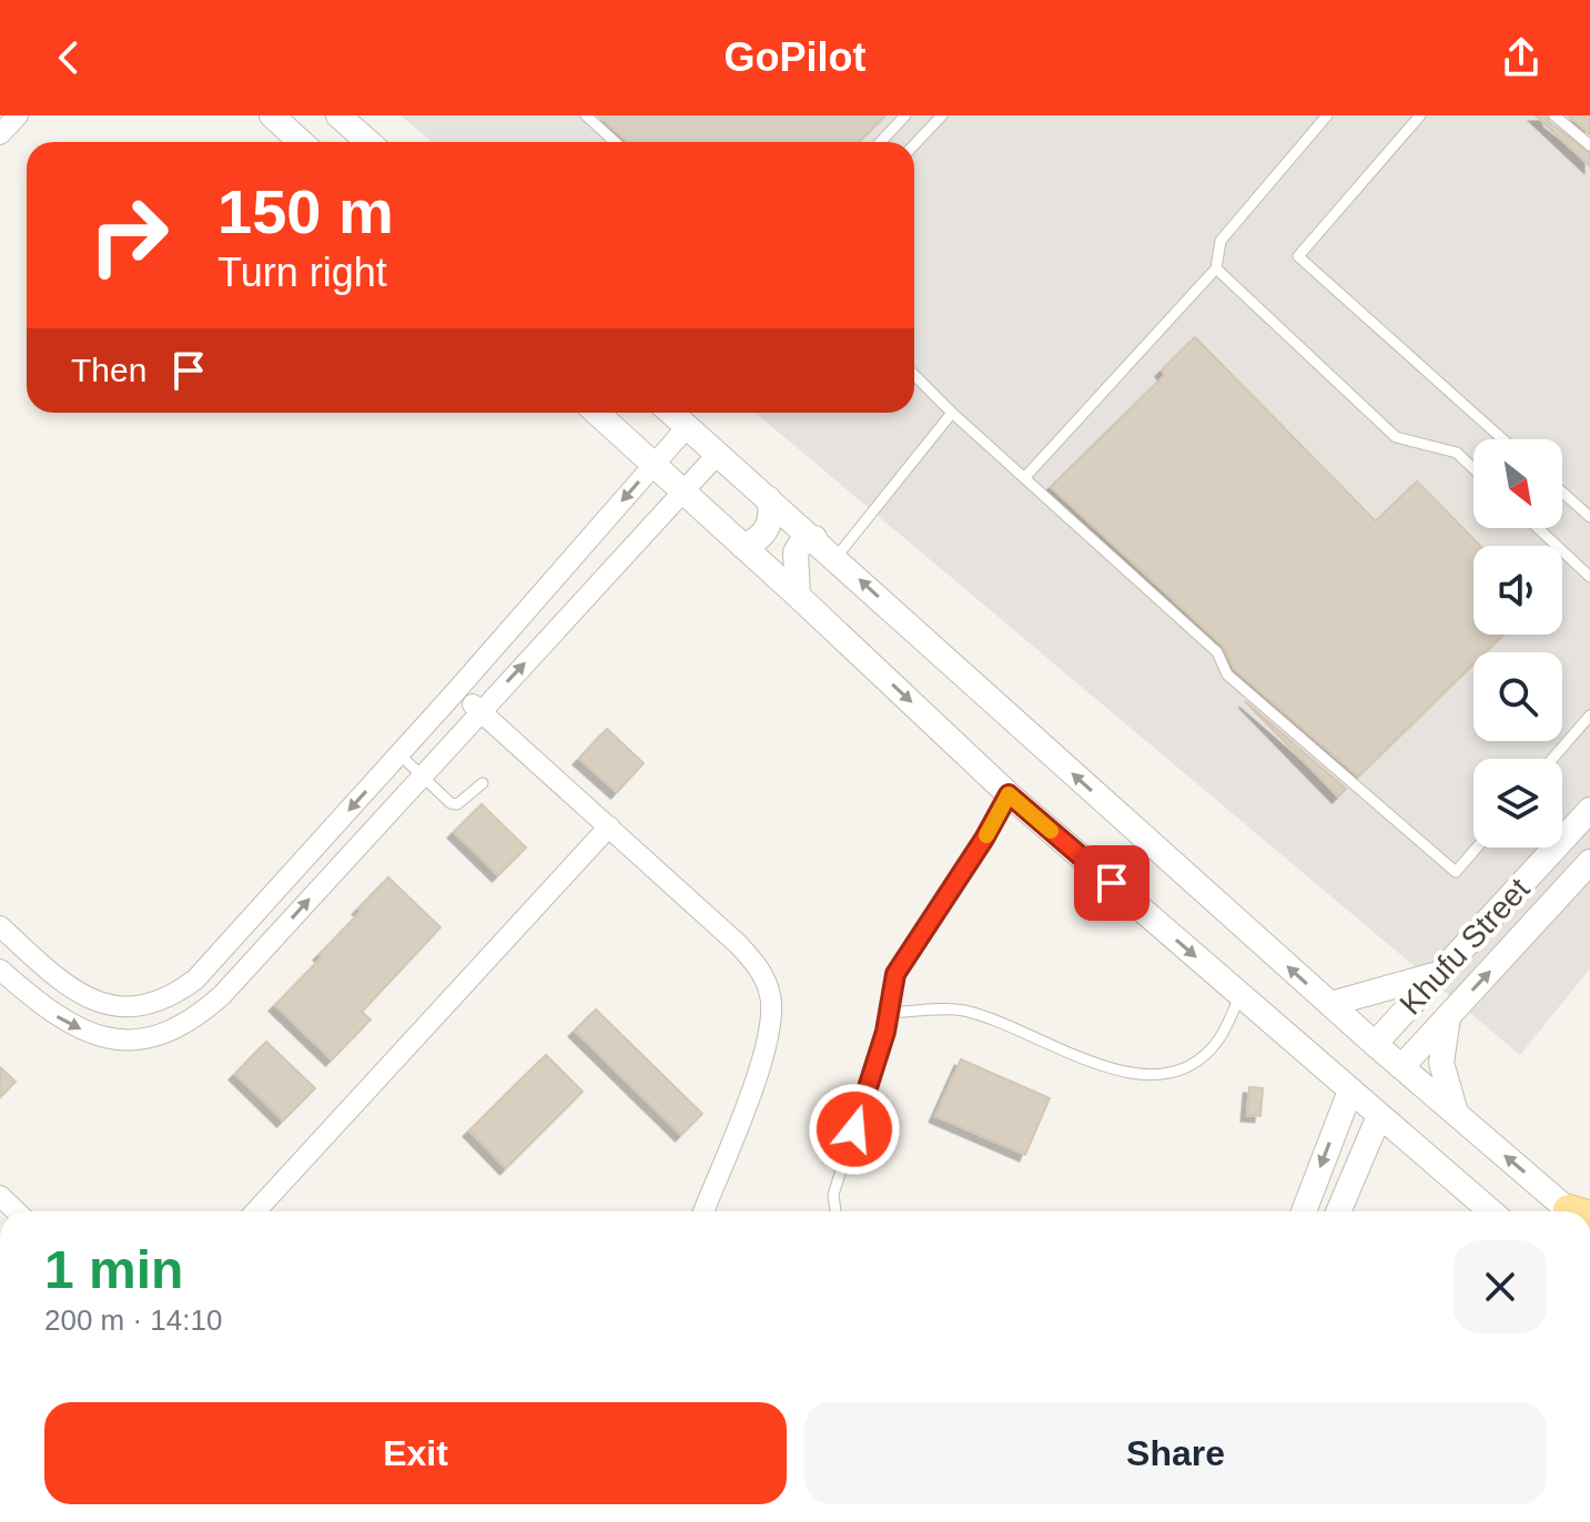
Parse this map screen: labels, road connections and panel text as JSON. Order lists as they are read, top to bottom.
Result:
{
  "streets": {
    "street": ["Khufu Street"]
  },
  "north": "bottom right",
  "page": {
    "header": "GoPilot",
    "turn": ["150 m", "Turn right"],
    "then": "Then",
    "heading": ["1 min", "200 m · 14:10"],
    "buttons": ["Exit", "Share"]
  }
}
